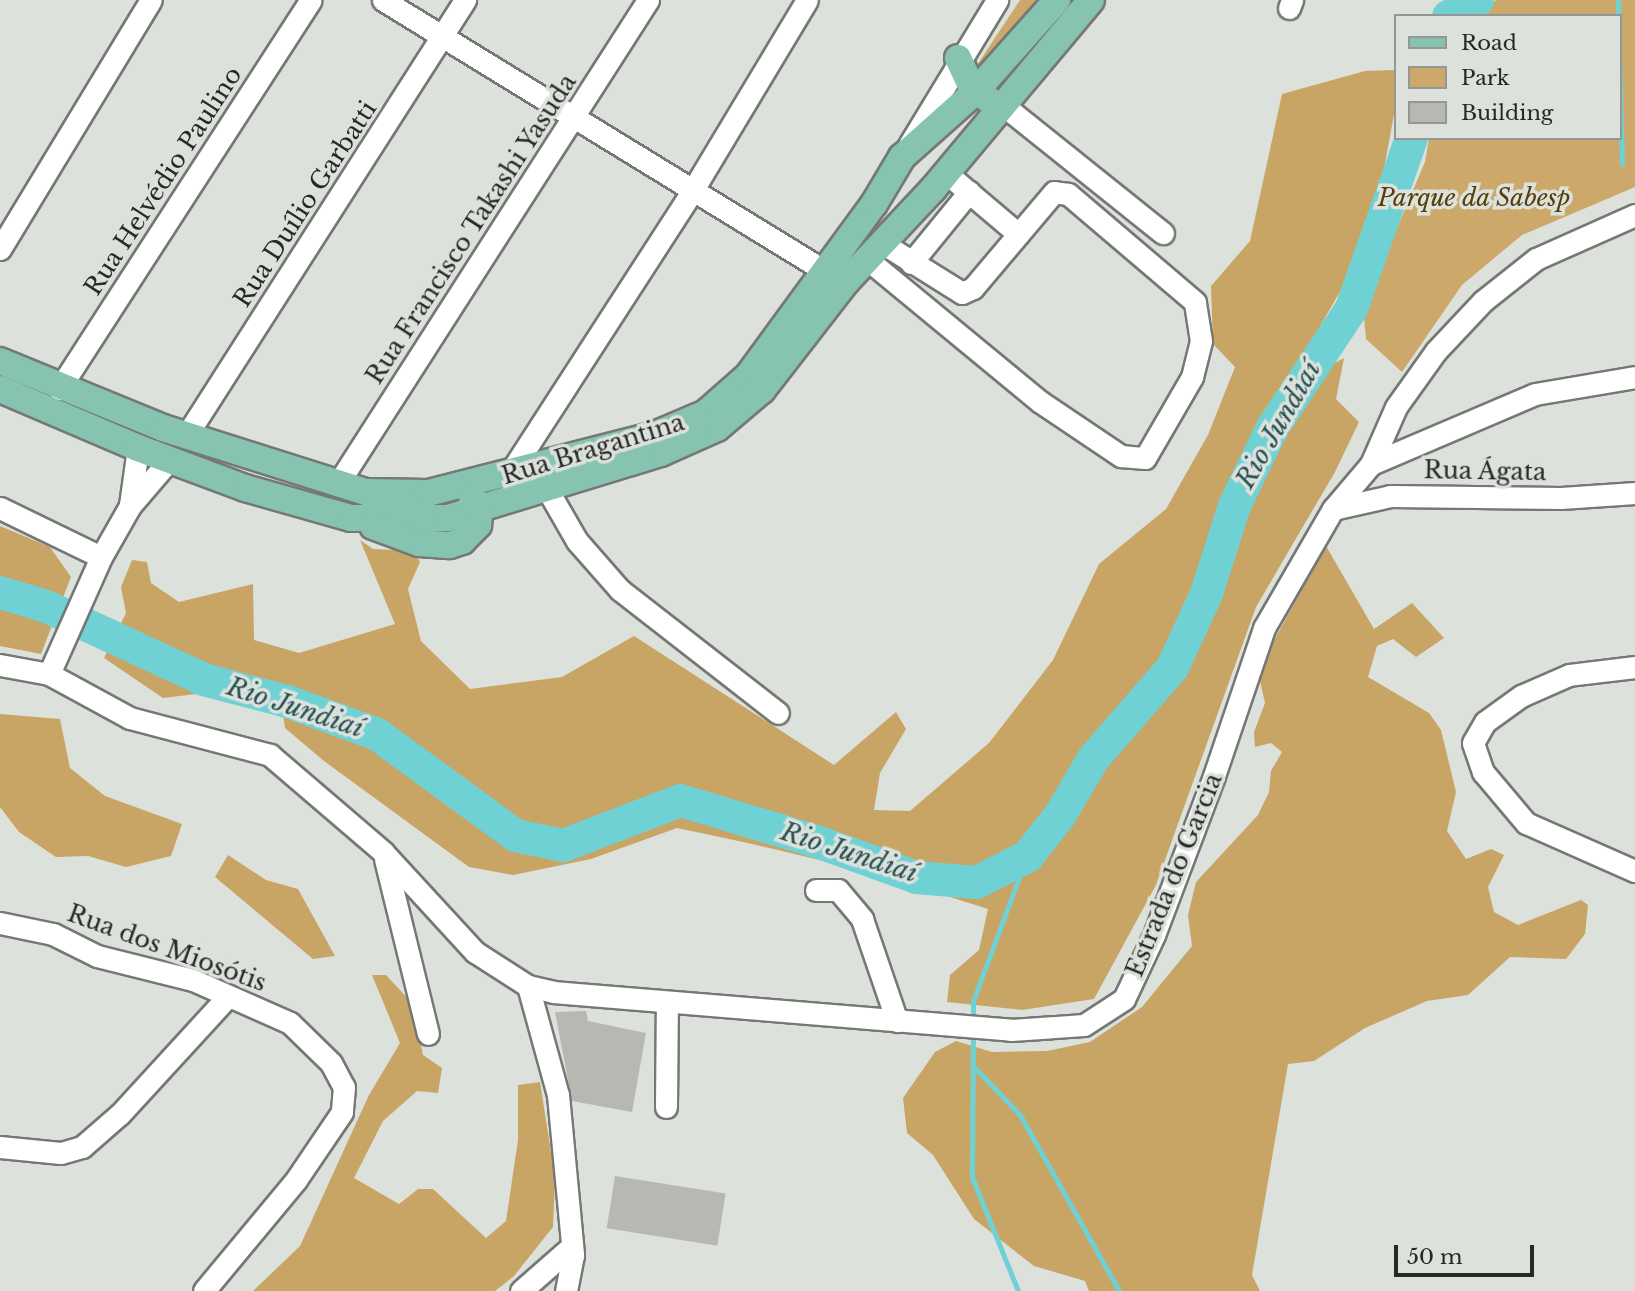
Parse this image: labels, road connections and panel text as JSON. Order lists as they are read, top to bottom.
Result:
{
  "streets": {
    "main road": ["Rua Bragantina"],
    "street": [
      "Rua Helvédio Paulino",
      "Rua Duílio Garbatti",
      "Rua Francisco Takashi Yasuda",
      "Rua Ágata",
      "Estrada do Garcia",
      "Rua dos Miosótis"
    ]
  },
  "crossings": [
    ["Rua Helvédio Paulino", "Rua Bragantina"],
    ["Rua Duílio Garbatti", "Rua Bragantina"],
    ["Rua Francisco Takashi Yasuda", "Rua Bragantina"],
    ["Rua Ágata", "Estrada do Garcia"]
  ],
  "water": ["Rio Jundiaí"],
  "parks": ["Parque da Sabesp"],
  "legend": ["Road", "Park", "Building"],
  "scale_bar": "50 m"
}
